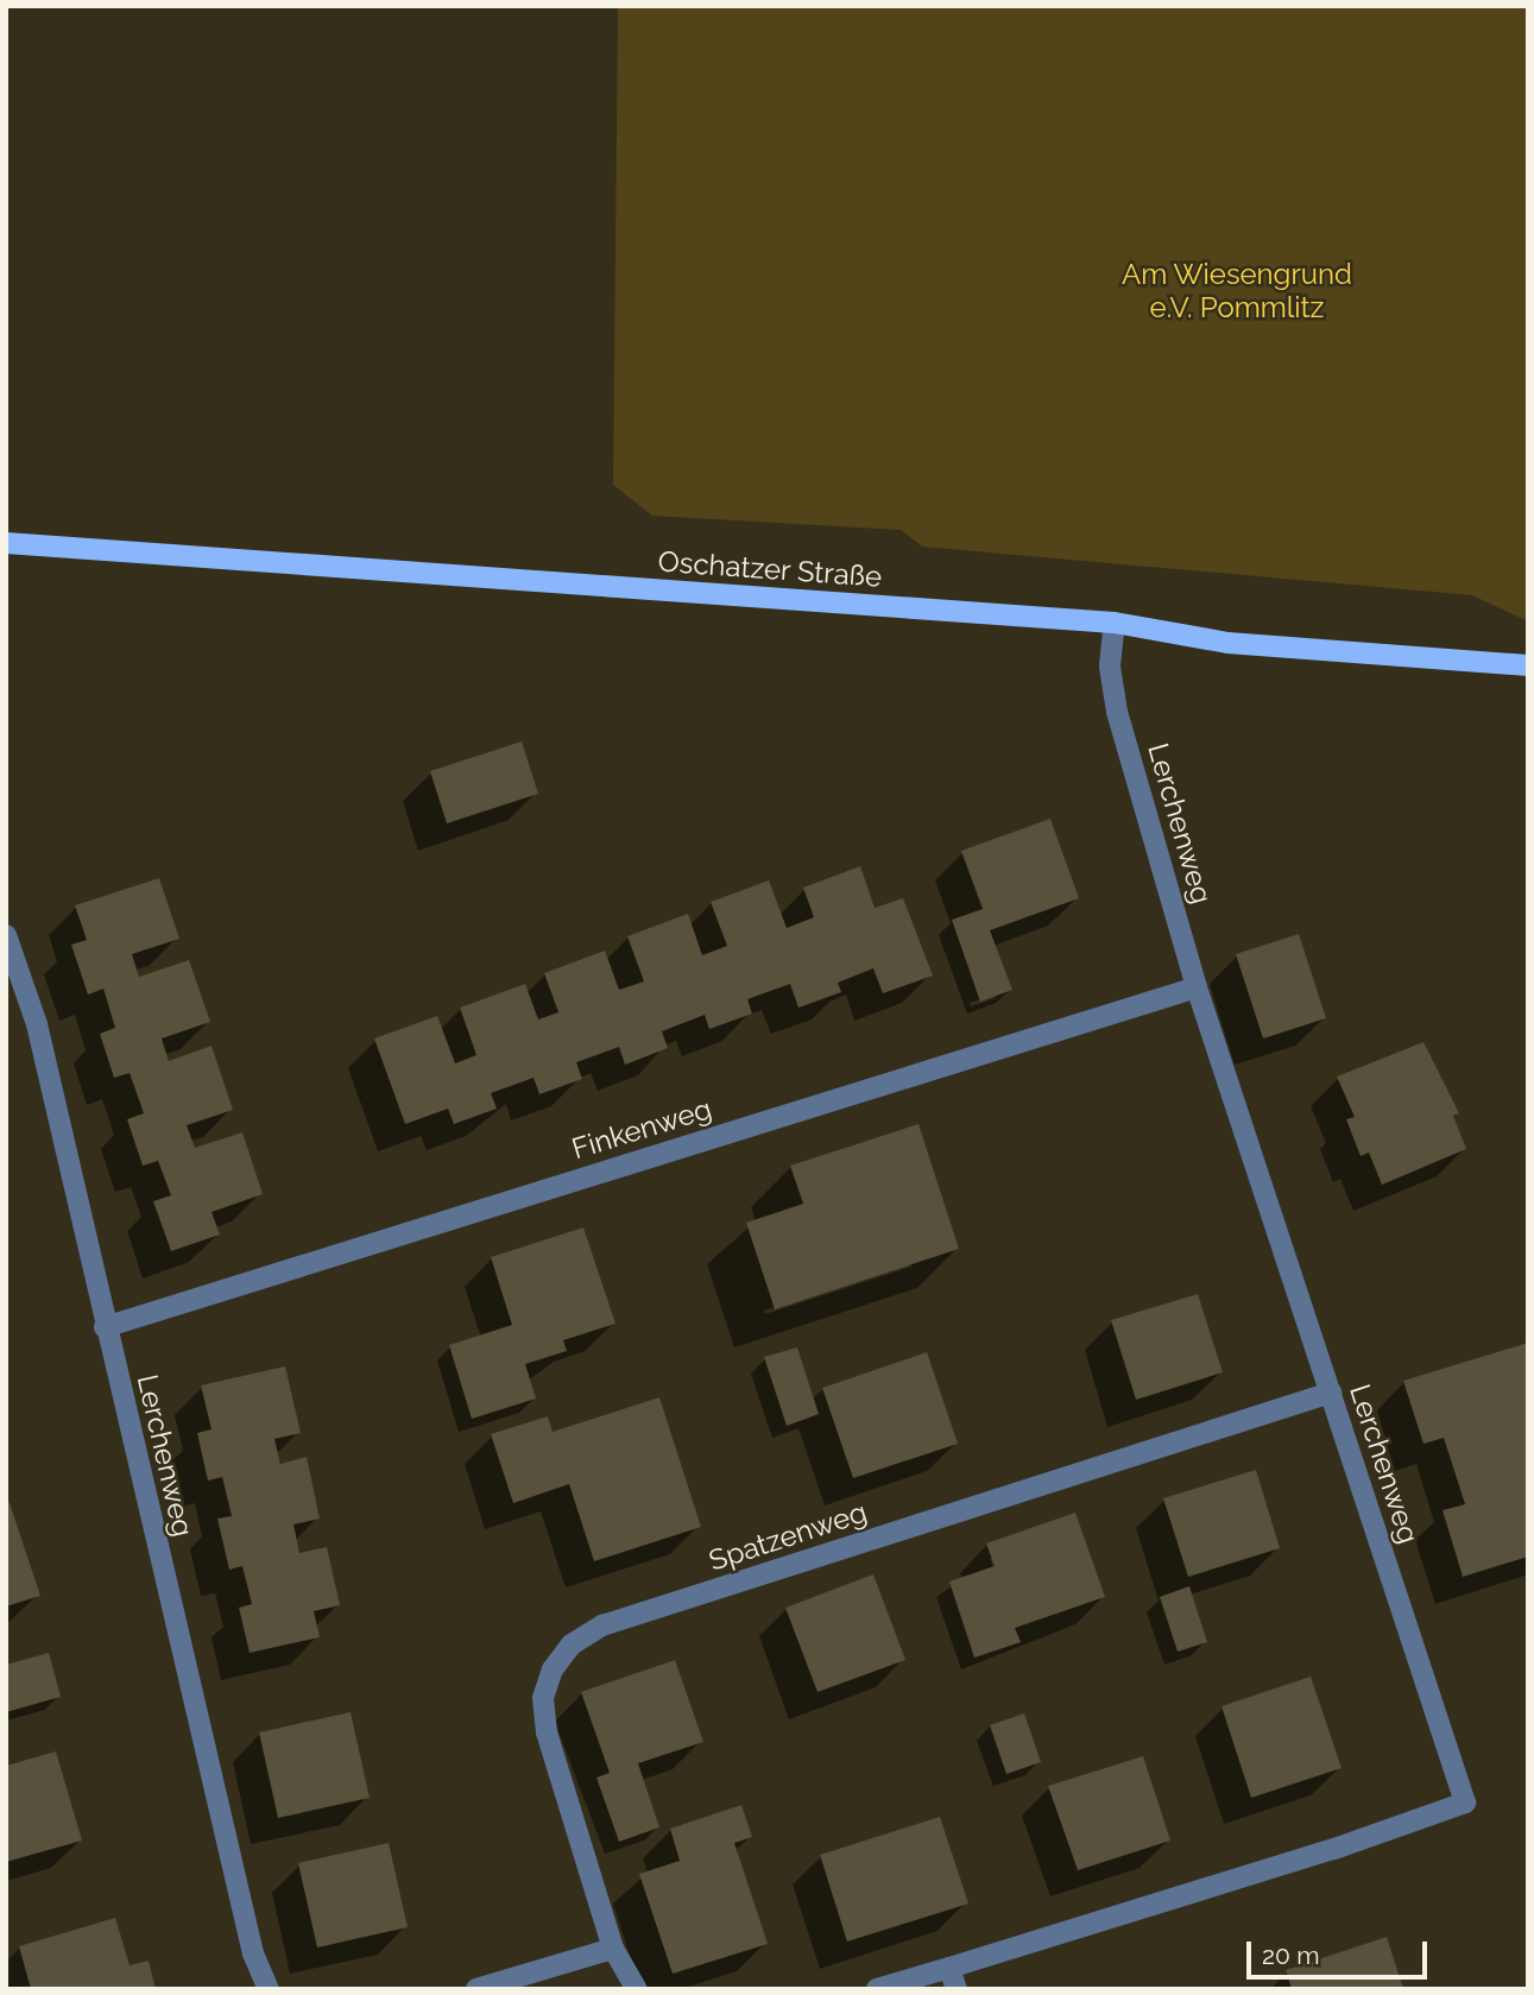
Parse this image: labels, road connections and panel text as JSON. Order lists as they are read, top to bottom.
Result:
{
  "streets": {
    "main road": ["Oschatzer Straße"],
    "street": ["Lerchenweg", "Finkenweg", "Spatzenweg"]
  },
  "crossings": [
    ["Oschatzer Straße", "Lerchenweg"],
    ["Lerchenweg", "Finkenweg"],
    ["Lerchenweg", "Spatzenweg"]
  ],
  "parks": ["Am Wiesengrund e.V. Pommlitz"],
  "scale_bar": "20 m"
}
